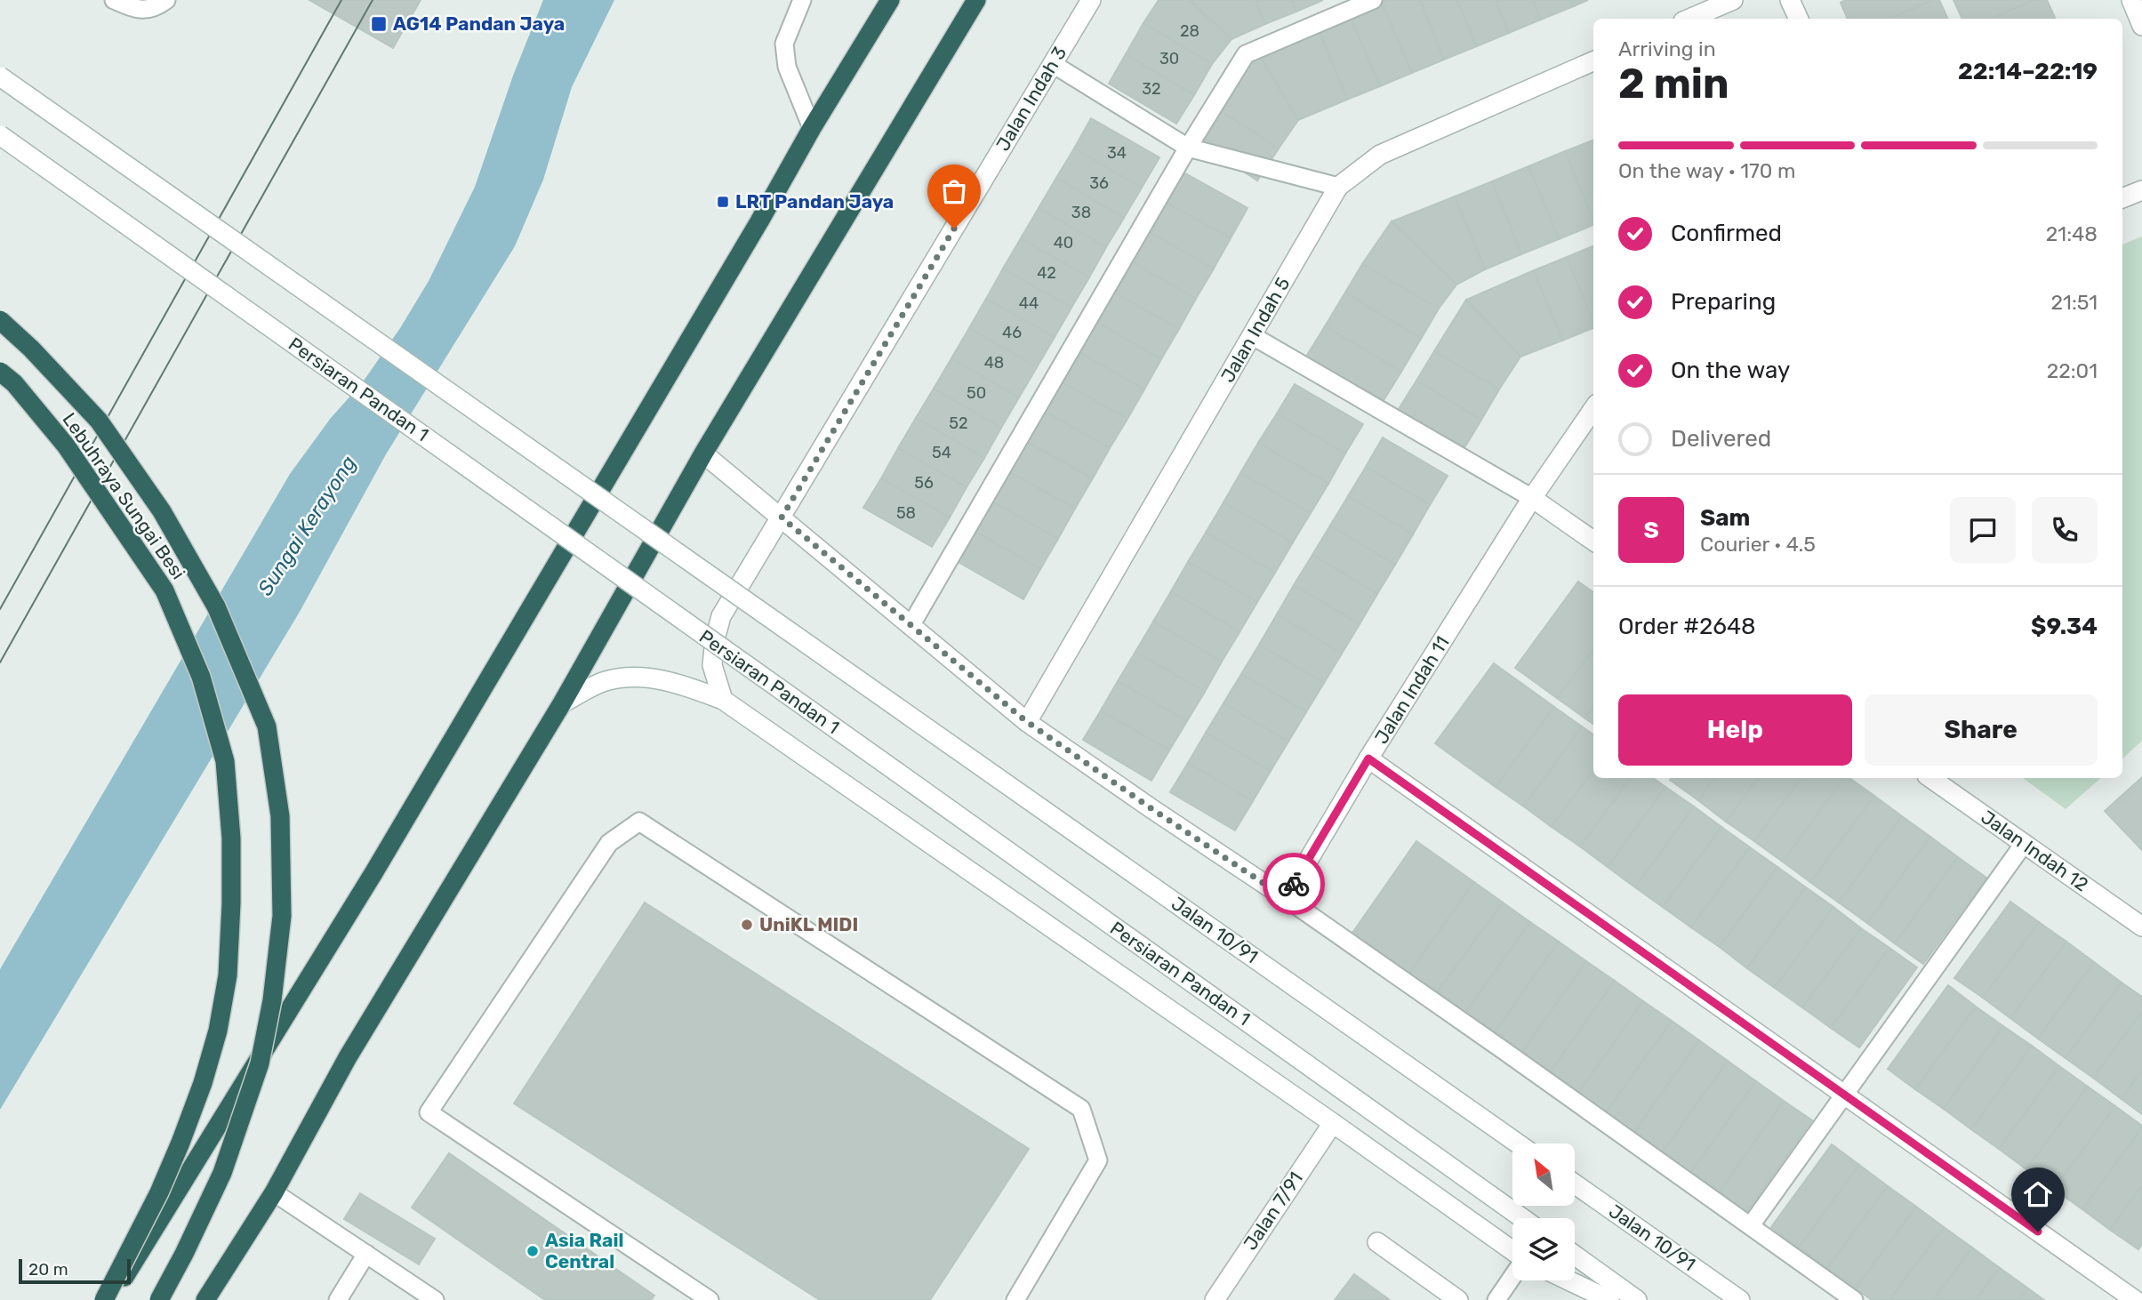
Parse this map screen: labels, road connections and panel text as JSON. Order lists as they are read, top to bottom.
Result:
{
  "streets": {
    "highway": ["Lebuhraya Sungai Besi"],
    "street": [
      "Jalan Indah 3",
      "Jalan Indah 5",
      "Persiaran Pandan 1",
      "Jalan Indah 11",
      "Jalan Indah 12",
      "Jalan 10/91",
      "Jalan 7/91"
    ]
  },
  "water": ["Sungai Kerayong"],
  "places": {
    "transit": ["AG14 Pandan Jaya", "LRT Pandan Jaya"],
    "other": ["UniKL MIDI", "Asia Rail Central"]
  },
  "house_numbers": [
    "28",
    "30",
    "32",
    "34",
    "36",
    "38",
    "40",
    "42",
    "44",
    "46",
    "48",
    "50",
    "52",
    "54",
    "56",
    "58"
  ],
  "scale_bar": "20 m",
  "north": "top left",
  "page": {
    "heading": ["2 min", "Arriving in", "22:14–22:19"],
    "panel": [
      "Sam",
      "Courier · 4.5",
      "Order #2648",
      "$9.34"
    ],
    "bar": "On the way · 170 m",
    "list": [
      ["Confirmed", "21:48"],
      ["Preparing", "21:51"],
      ["On the way", "22:01"],
      "Delivered"
    ],
    "round": "S",
    "buttons": ["Help", "Share"],
    "scale": "20 m"
  }
}
